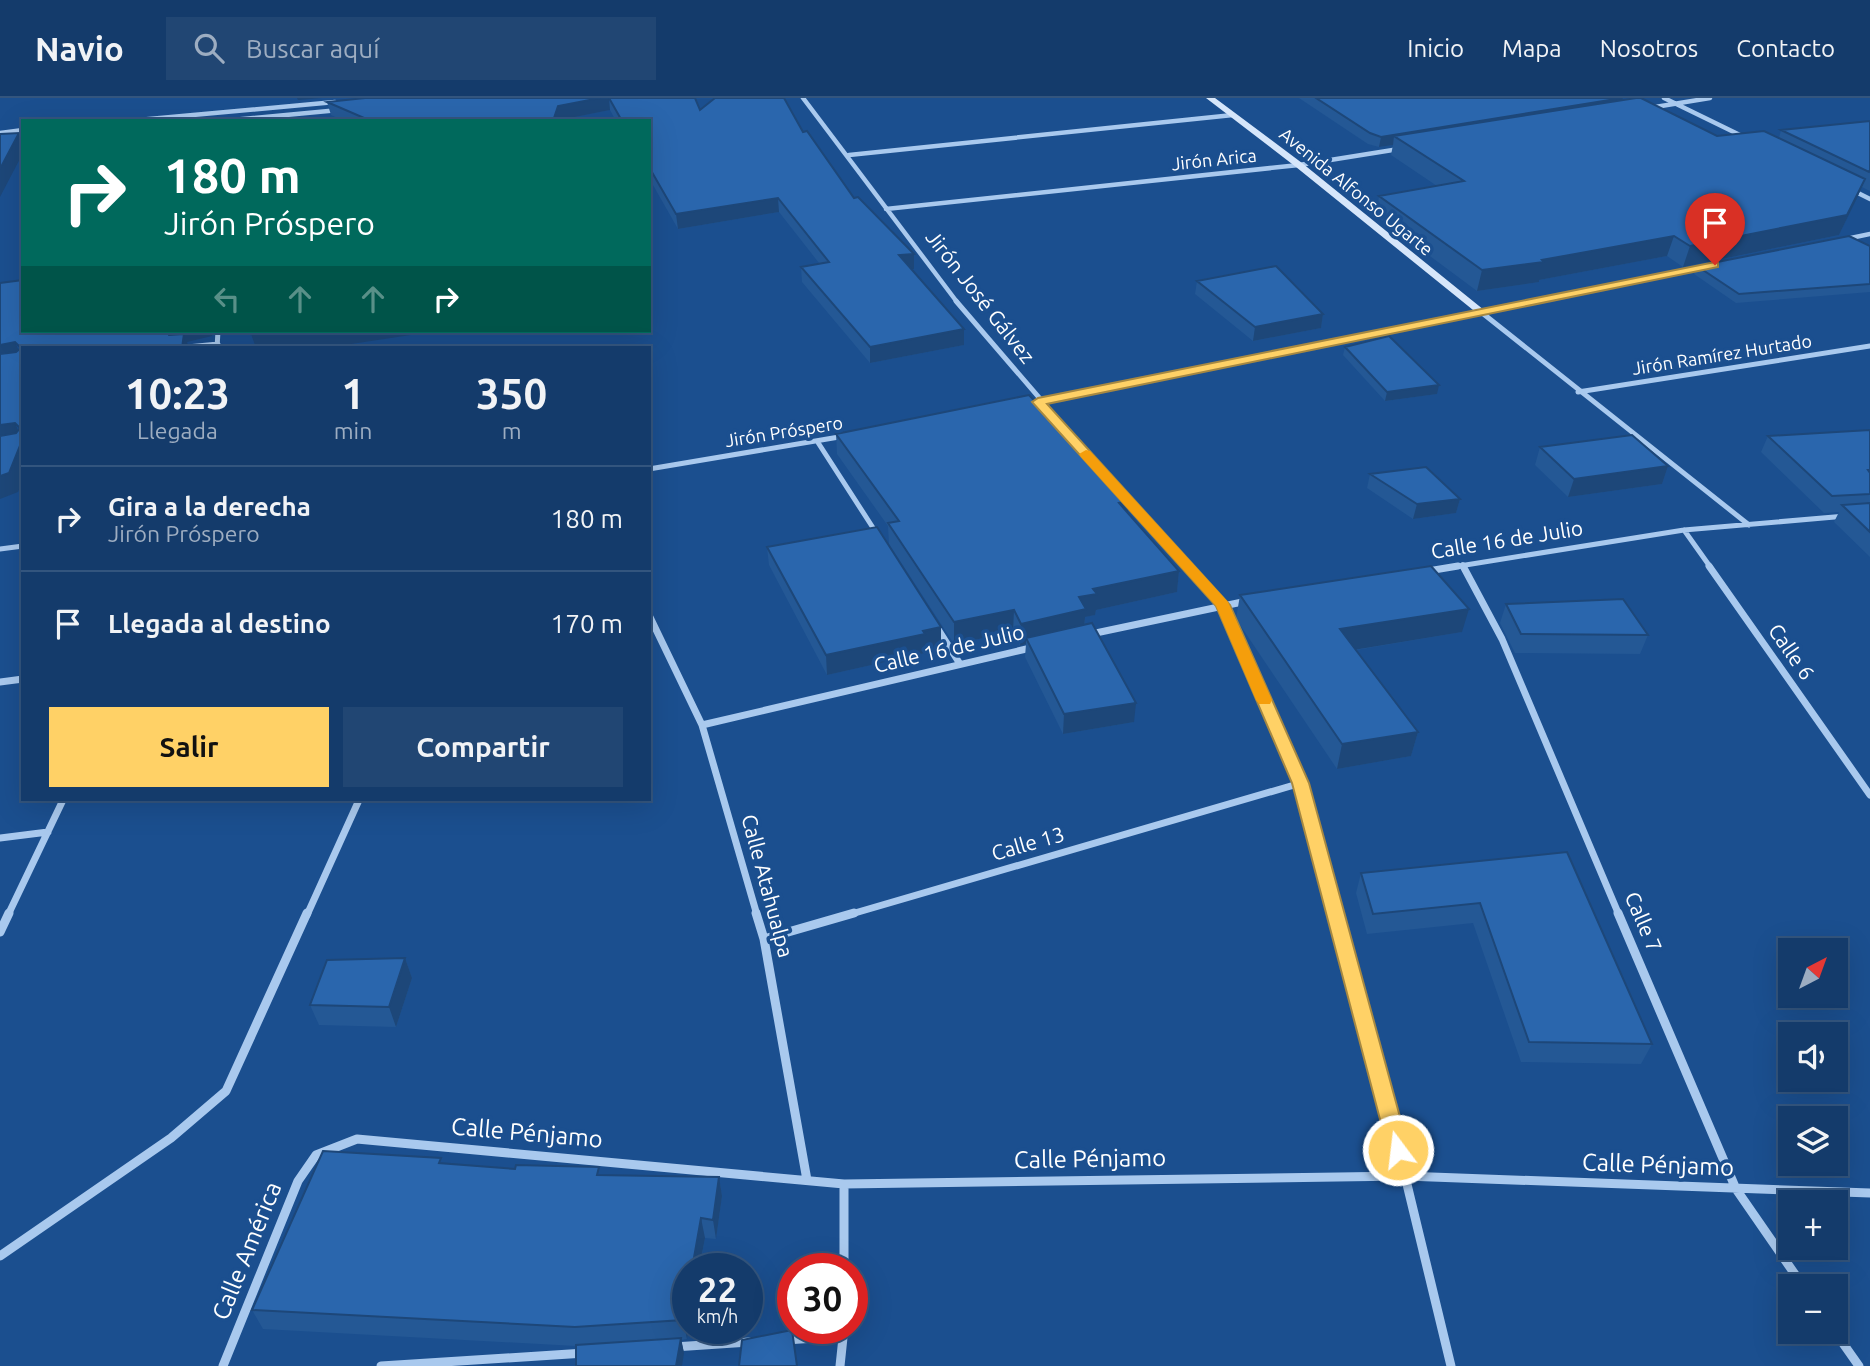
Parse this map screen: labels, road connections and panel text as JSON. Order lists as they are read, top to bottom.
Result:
{
  "streets": {
    "main road": ["Avenida Alfonso Ugarte"],
    "street": [
      "Jirón Arica",
      "Jirón José Gálvez",
      "Jirón Ramírez Hurtado",
      "Jirón Próspero",
      "Calle 16 de Julio",
      "Calle 6",
      "Calle 13",
      "Calle Atahualpa",
      "Calle 7",
      "Calle Pénjamo",
      "Calle América"
    ]
  },
  "crossings": [
    ["Jirón Arica", "Avenida Alfonso Ugarte"],
    ["Jirón Arica", "Jirón José Gálvez"],
    ["Jirón José Gálvez", "Calle 13"],
    ["Jirón José Gálvez", "Calle Pénjamo"],
    ["Calle 16 de Julio", "Calle 6"],
    ["Calle 16 de Julio", "Calle Atahualpa"],
    ["Calle 16 de Julio", "Calle 7"],
    ["Calle 13", "Calle Atahualpa"],
    ["Calle Atahualpa", "Calle Pénjamo"],
    ["Calle 7", "Calle Pénjamo"],
    ["Calle Pénjamo", "Calle América"]
  ],
  "north": "top right",
  "page": {
    "header": "Navio",
    "search": "Buscar aquí",
    "nav": [
      "Inicio",
      "Mapa",
      "Nosotros",
      "Contacto"
    ],
    "turn": ["180 m", "Jirón Próspero"],
    "eta": [
      "10:23",
      "Llegada",
      "1",
      "min",
      "350",
      "m"
    ],
    "list": [
      {
        "name": "Gira a la derecha",
        "note": "Jirón Próspero",
        "value": "180 m"
      },
      {
        "name": "Llegada al destino",
        "value": "170 m"
      }
    ],
    "buttons": ["Salir", "Compartir"],
    "map_buttons": ["+", "−"],
    "speed": "22 km/h",
    "limit": "30"
  }
}
